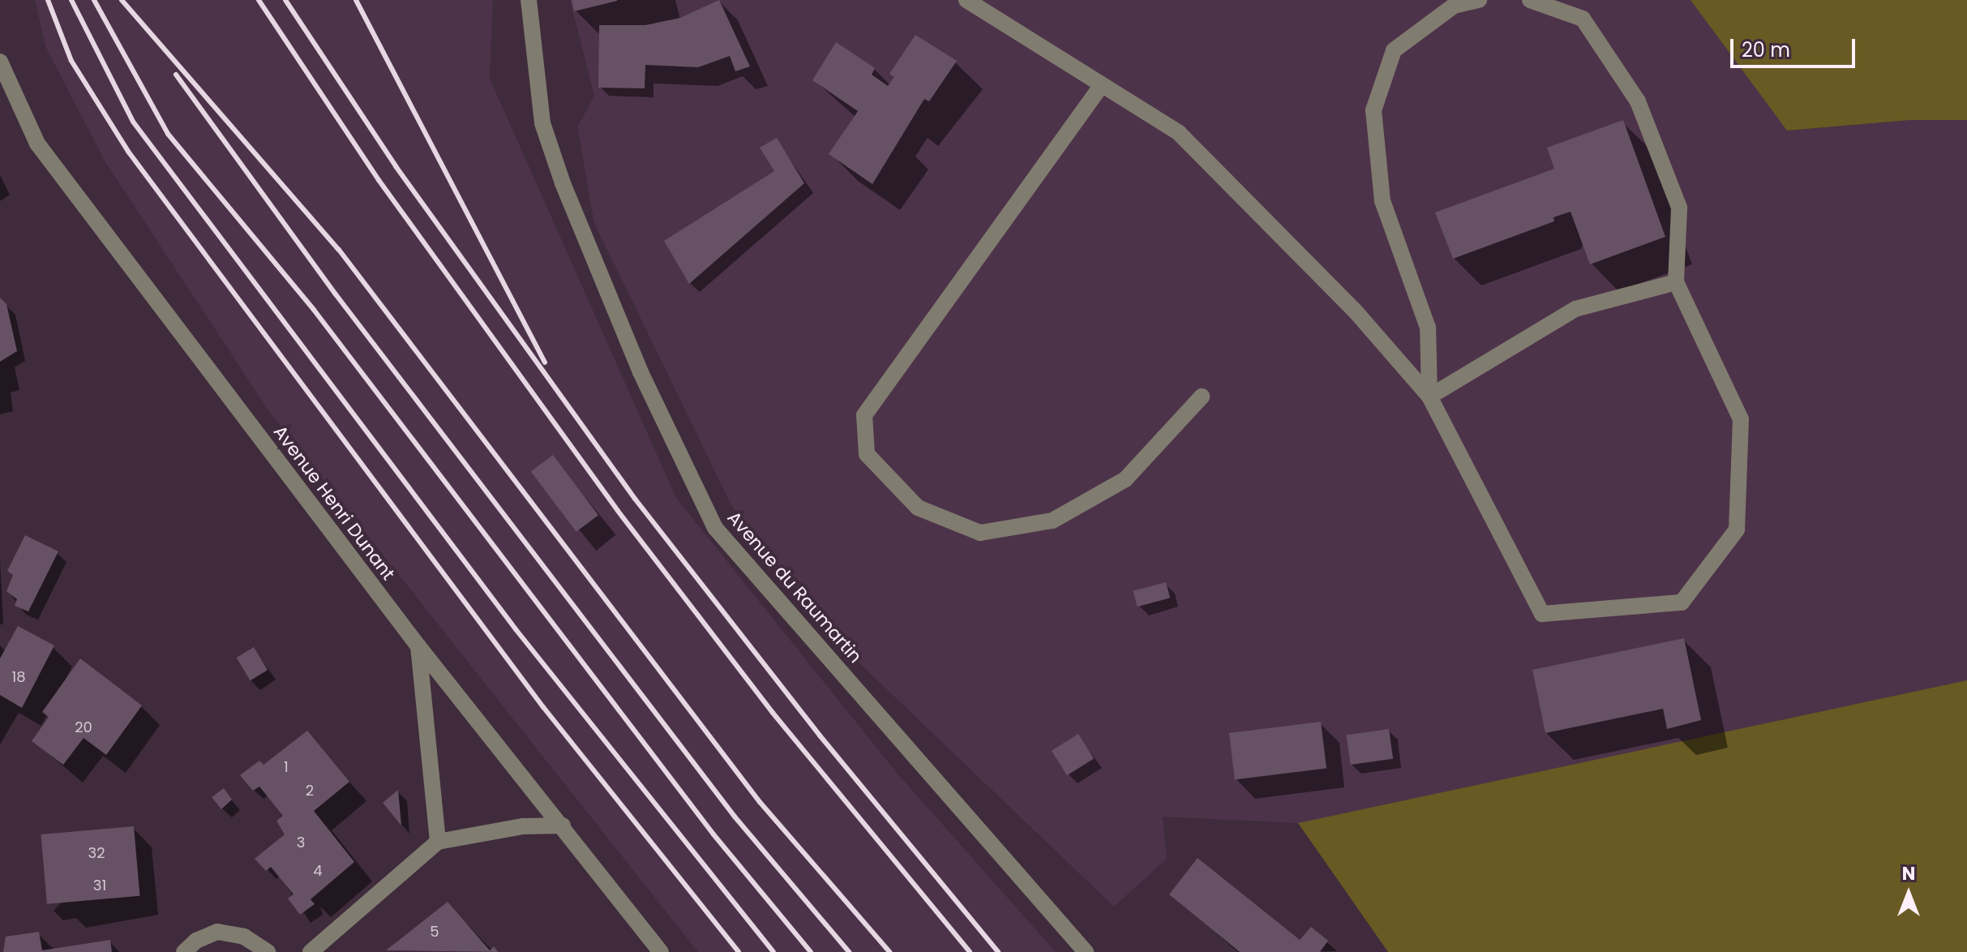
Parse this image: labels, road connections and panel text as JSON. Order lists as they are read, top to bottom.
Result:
{
  "streets": {
    "street": ["Avenue Henri Dunant", "Avenue du Raumartin"]
  },
  "house_numbers": [
    "18",
    "20",
    "1",
    "2",
    "3",
    "32",
    "4",
    "31",
    "5"
  ],
  "scale_bar": "20 m",
  "north": "top"
}
